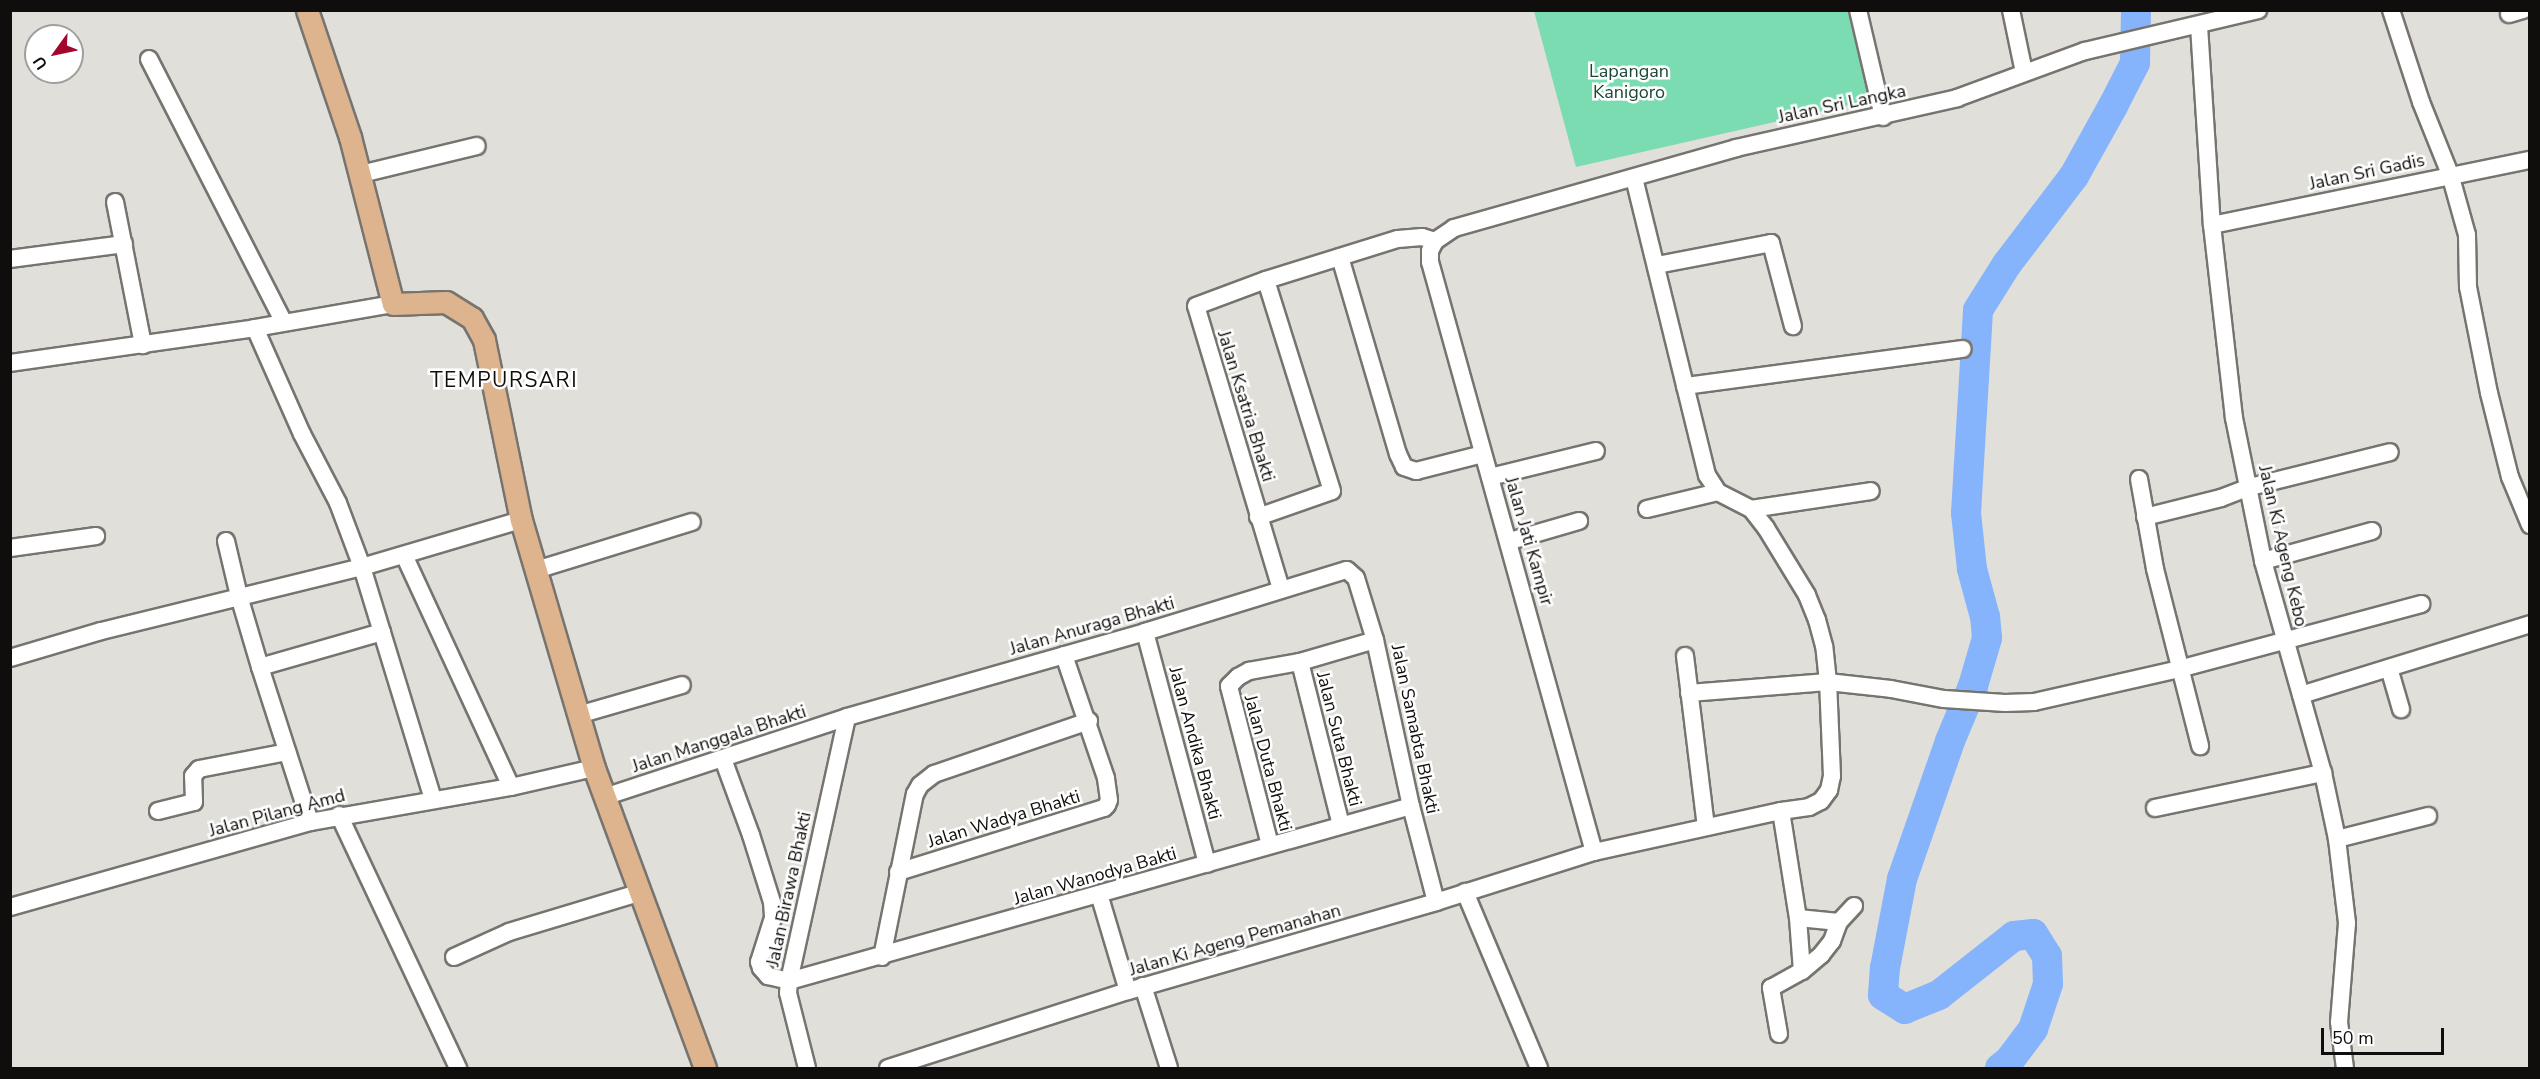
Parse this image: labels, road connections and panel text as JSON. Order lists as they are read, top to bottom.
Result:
{
  "streets": {
    "street": [
      "Jalan Sri Langka",
      "Jalan Sri Gadis",
      "Jalan Ksatria Bhakti",
      "Jalan Jati Kampir",
      "Jalan Ki Ageng Kebo",
      "Jalan Anuraga Bhakti",
      "Jalan Samabta Bhakti",
      "Jalan Manggala Bhakti",
      "Jalan Suta Bhakti",
      "Jalan Andika Bhakti",
      "Jalan Duta Bhakti",
      "Jalan Pilang Amd",
      "Jalan Wadya Bhakti",
      "Jalan Wanodya Bakti",
      "Jalan Birawa Bhakti",
      "Jalan Ki Ageng Pemanahan"
    ]
  },
  "crossings": [
    ["Jalan Sri Langka", "Jalan Ksatria Bhakti"],
    ["Jalan Sri Langka", "Jalan Jati Kampir"],
    ["Jalan Sri Langka", "Jalan Ki Ageng Kebo"],
    ["Jalan Sri Gadis", "Jalan Ki Ageng Kebo"],
    ["Jalan Ksatria Bhakti", "Jalan Jati Kampir"],
    ["Jalan Ksatria Bhakti", "Jalan Anuraga Bhakti"],
    ["Jalan Jati Kampir", "Jalan Ki Ageng Pemanahan"],
    ["Jalan Anuraga Bhakti", "Jalan Samabta Bhakti"],
    ["Jalan Anuraga Bhakti", "Jalan Manggala Bhakti"],
    ["Jalan Anuraga Bhakti", "Jalan Andika Bhakti"],
    ["Jalan Anuraga Bhakti", "Jalan Wadya Bhakti"],
    ["Jalan Anuraga Bhakti", "Jalan Birawa Bhakti"],
    ["Jalan Samabta Bhakti", "Jalan Wanodya Bakti"],
    ["Jalan Samabta Bhakti", "Jalan Ki Ageng Pemanahan"],
    ["Jalan Manggala Bhakti", "Jalan Birawa Bhakti"],
    ["Jalan Suta Bhakti", "Jalan Duta Bhakti"],
    ["Jalan Suta Bhakti", "Jalan Wanodya Bakti"],
    ["Jalan Andika Bhakti", "Jalan Wanodya Bakti"],
    ["Jalan Duta Bhakti", "Jalan Wanodya Bakti"],
    ["Jalan Wadya Bhakti", "Jalan Wanodya Bakti"],
    ["Jalan Wanodya Bakti", "Jalan Birawa Bhakti"]
  ],
  "districts": ["TEMPURSARI"],
  "parks": ["Lapangan Kanigoro"],
  "scale_bar": "50 m",
  "north": "bottom left"
}
